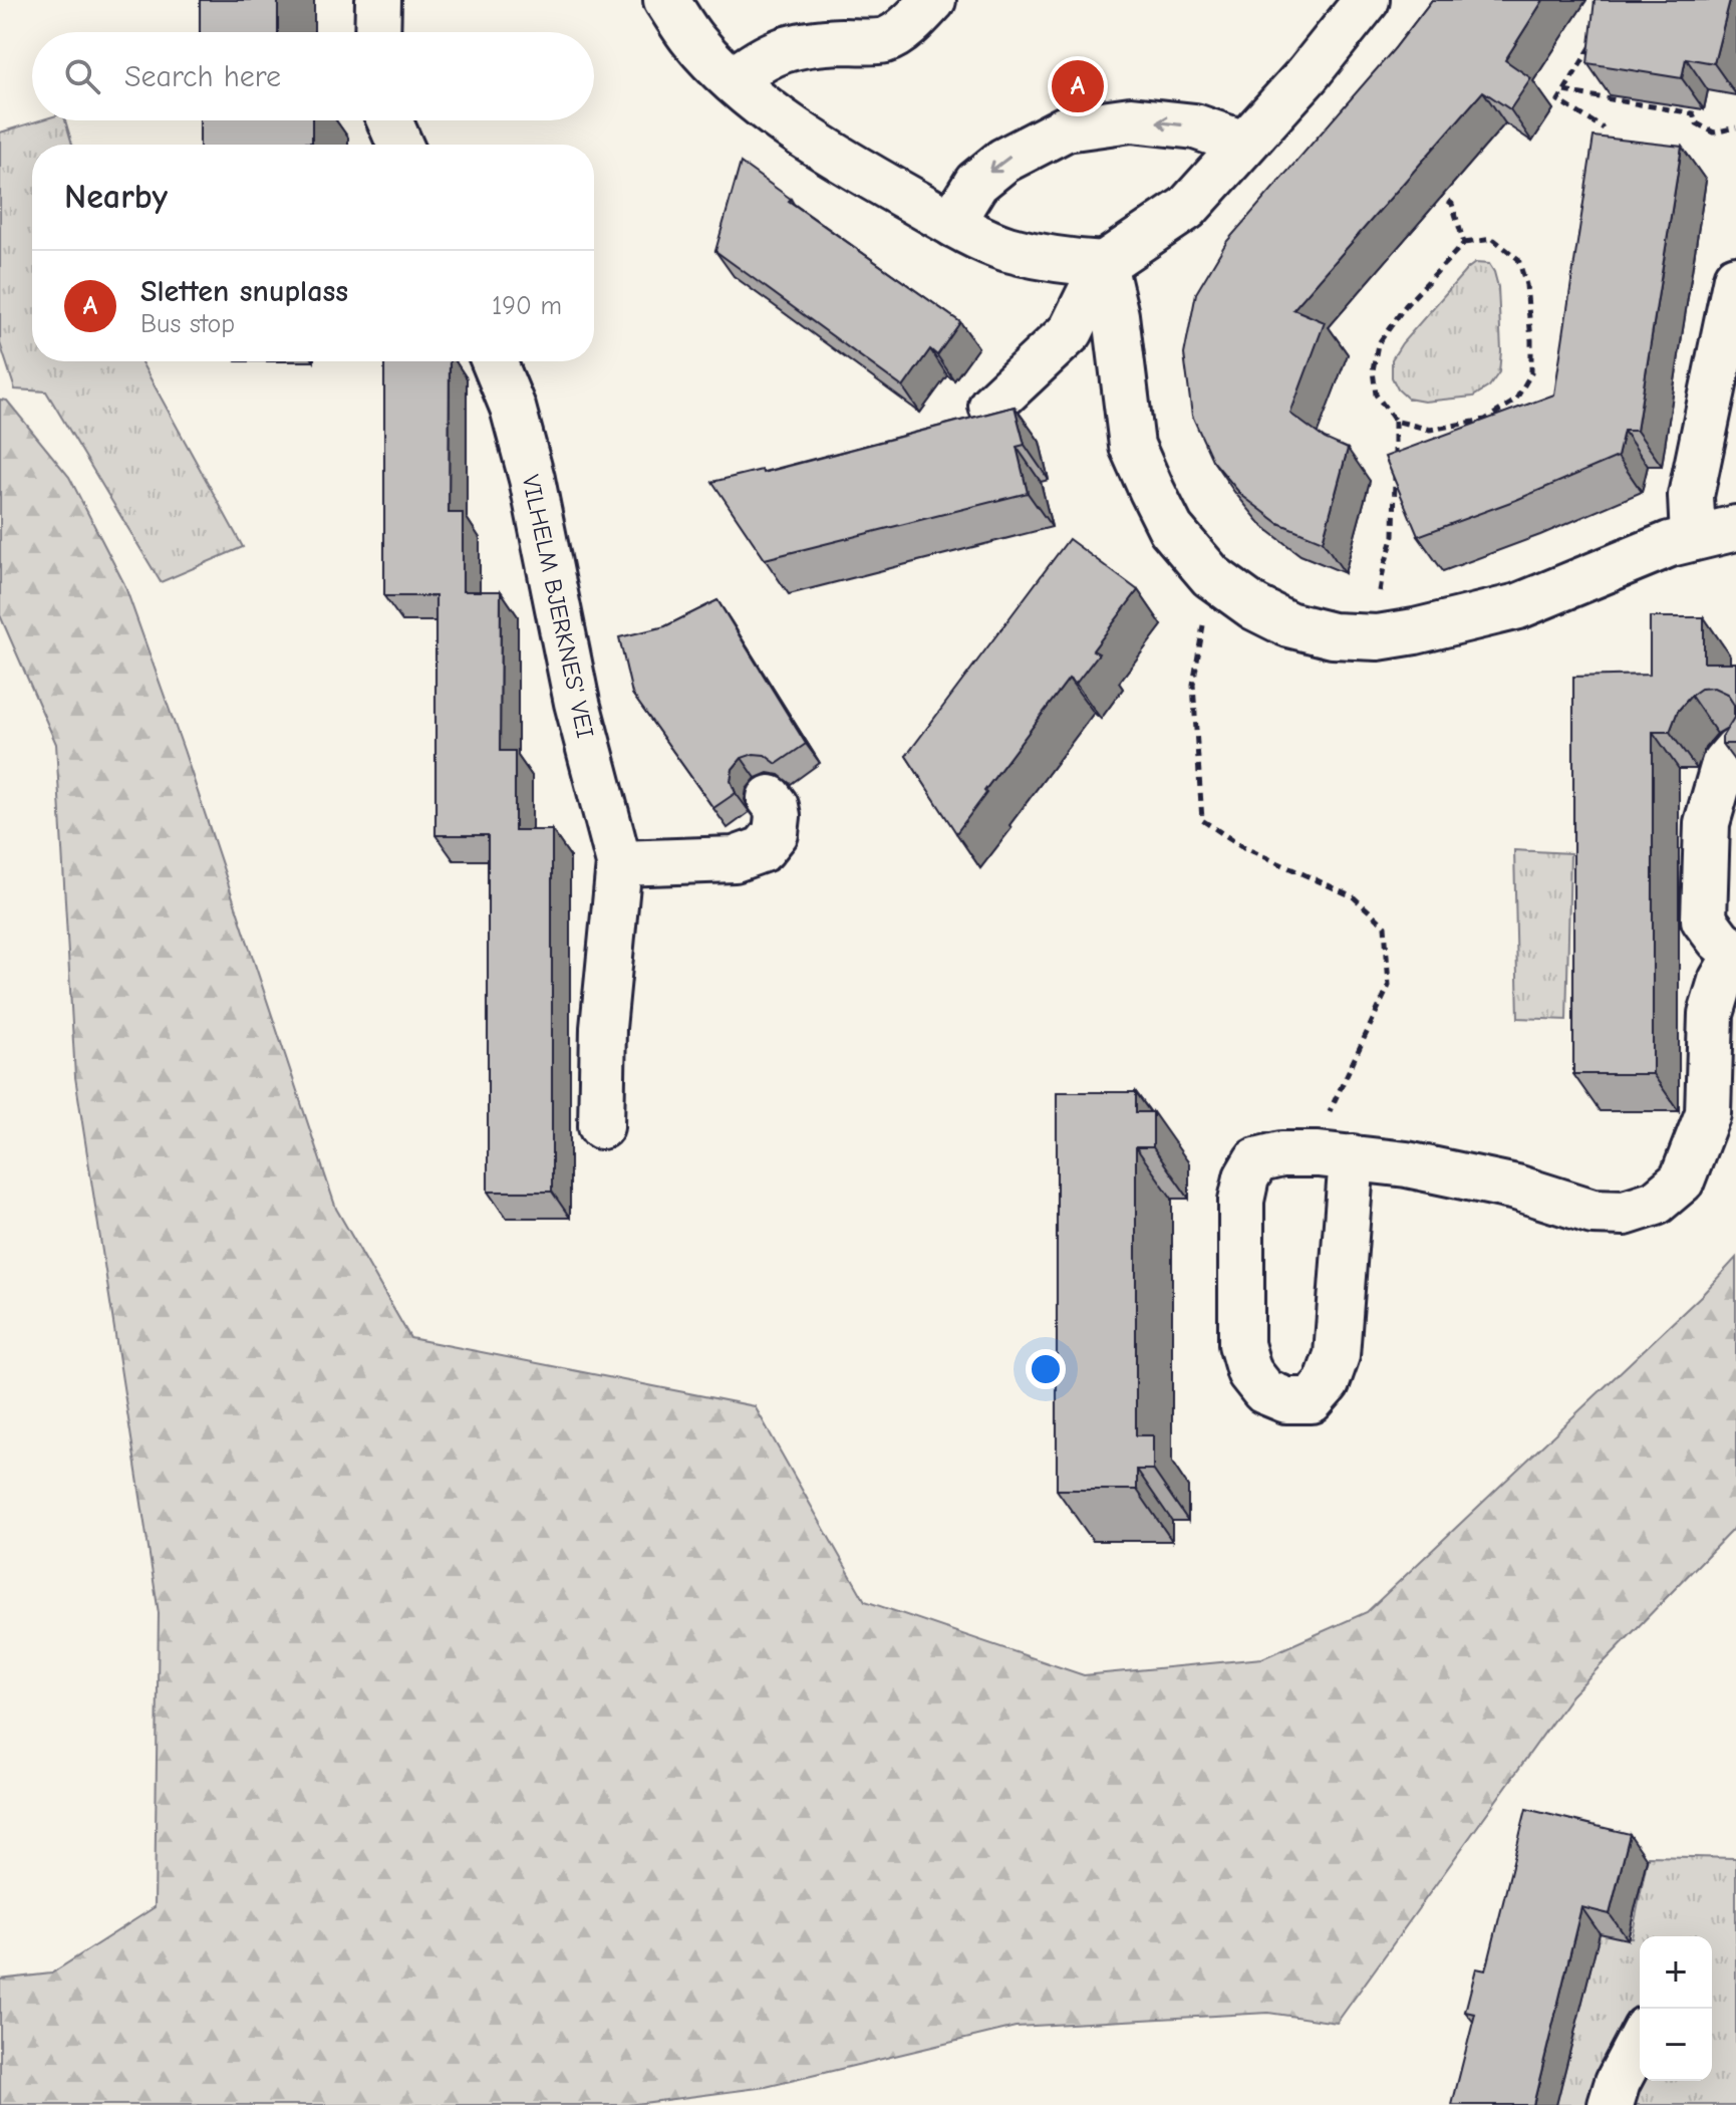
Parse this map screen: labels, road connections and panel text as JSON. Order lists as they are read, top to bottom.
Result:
{
  "streets": {
    "street": ["VILHELM BJERKNES' VEI"]
  },
  "page": {
    "search": "Search here",
    "pins": "A",
    "heading": "Nearby",
    "list": [
      {
        "mark": "A",
        "name": "Sletten snuplass",
        "note": "Bus stop",
        "value": "190 m"
      }
    ],
    "map_buttons": ["+", "−"]
  }
}
